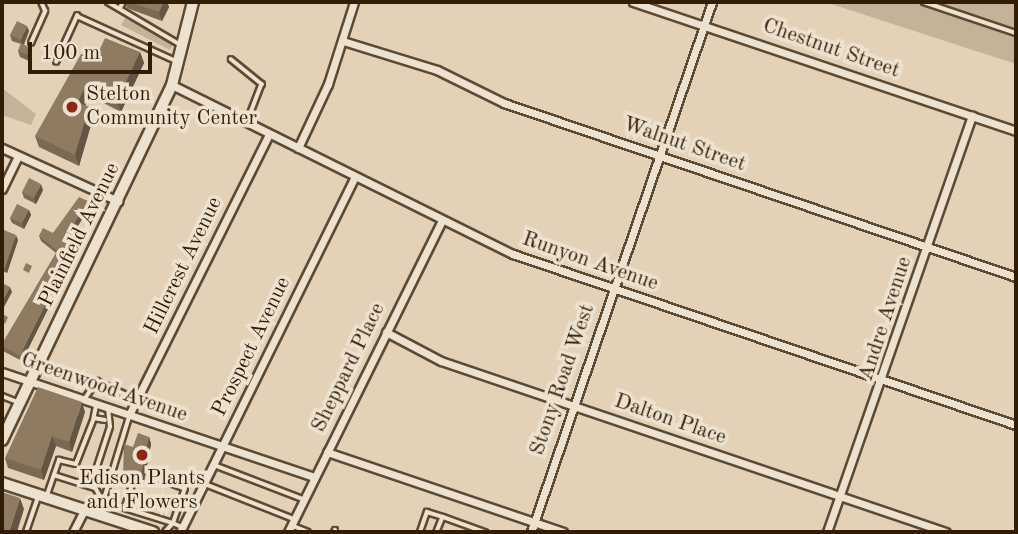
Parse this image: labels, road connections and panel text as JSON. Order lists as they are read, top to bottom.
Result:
{
  "streets": {
    "main road": ["Plainfield Avenue"],
    "street": [
      "Chestnut Street",
      "Walnut Street",
      "Runyon Avenue",
      "Hillcrest Avenue",
      "Andre Avenue",
      "Prospect Avenue",
      "Sheppard Place",
      "Stony Road West",
      "Greenwood Avenue",
      "Dalton Place"
    ]
  },
  "crossings": [
    ["Chestnut Street", "Andre Avenue"],
    ["Chestnut Street", "Stony Road West"],
    ["Walnut Street", "Andre Avenue"],
    ["Walnut Street", "Stony Road West"],
    ["Plainfield Avenue", "Runyon Avenue"],
    ["Plainfield Avenue", "Greenwood Avenue"],
    ["Runyon Avenue", "Hillcrest Avenue"],
    ["Runyon Avenue", "Andre Avenue"],
    ["Runyon Avenue", "Prospect Avenue"],
    ["Runyon Avenue", "Sheppard Place"],
    ["Runyon Avenue", "Stony Road West"],
    ["Hillcrest Avenue", "Greenwood Avenue"],
    ["Andre Avenue", "Dalton Place"],
    ["Prospect Avenue", "Greenwood Avenue"],
    ["Sheppard Place", "Greenwood Avenue"],
    ["Sheppard Place", "Dalton Place"],
    ["Stony Road West", "Dalton Place"]
  ],
  "places": ["Stelton Community Center", "Edison Plants and Flowers"],
  "scale_bar": "100 m"
}
